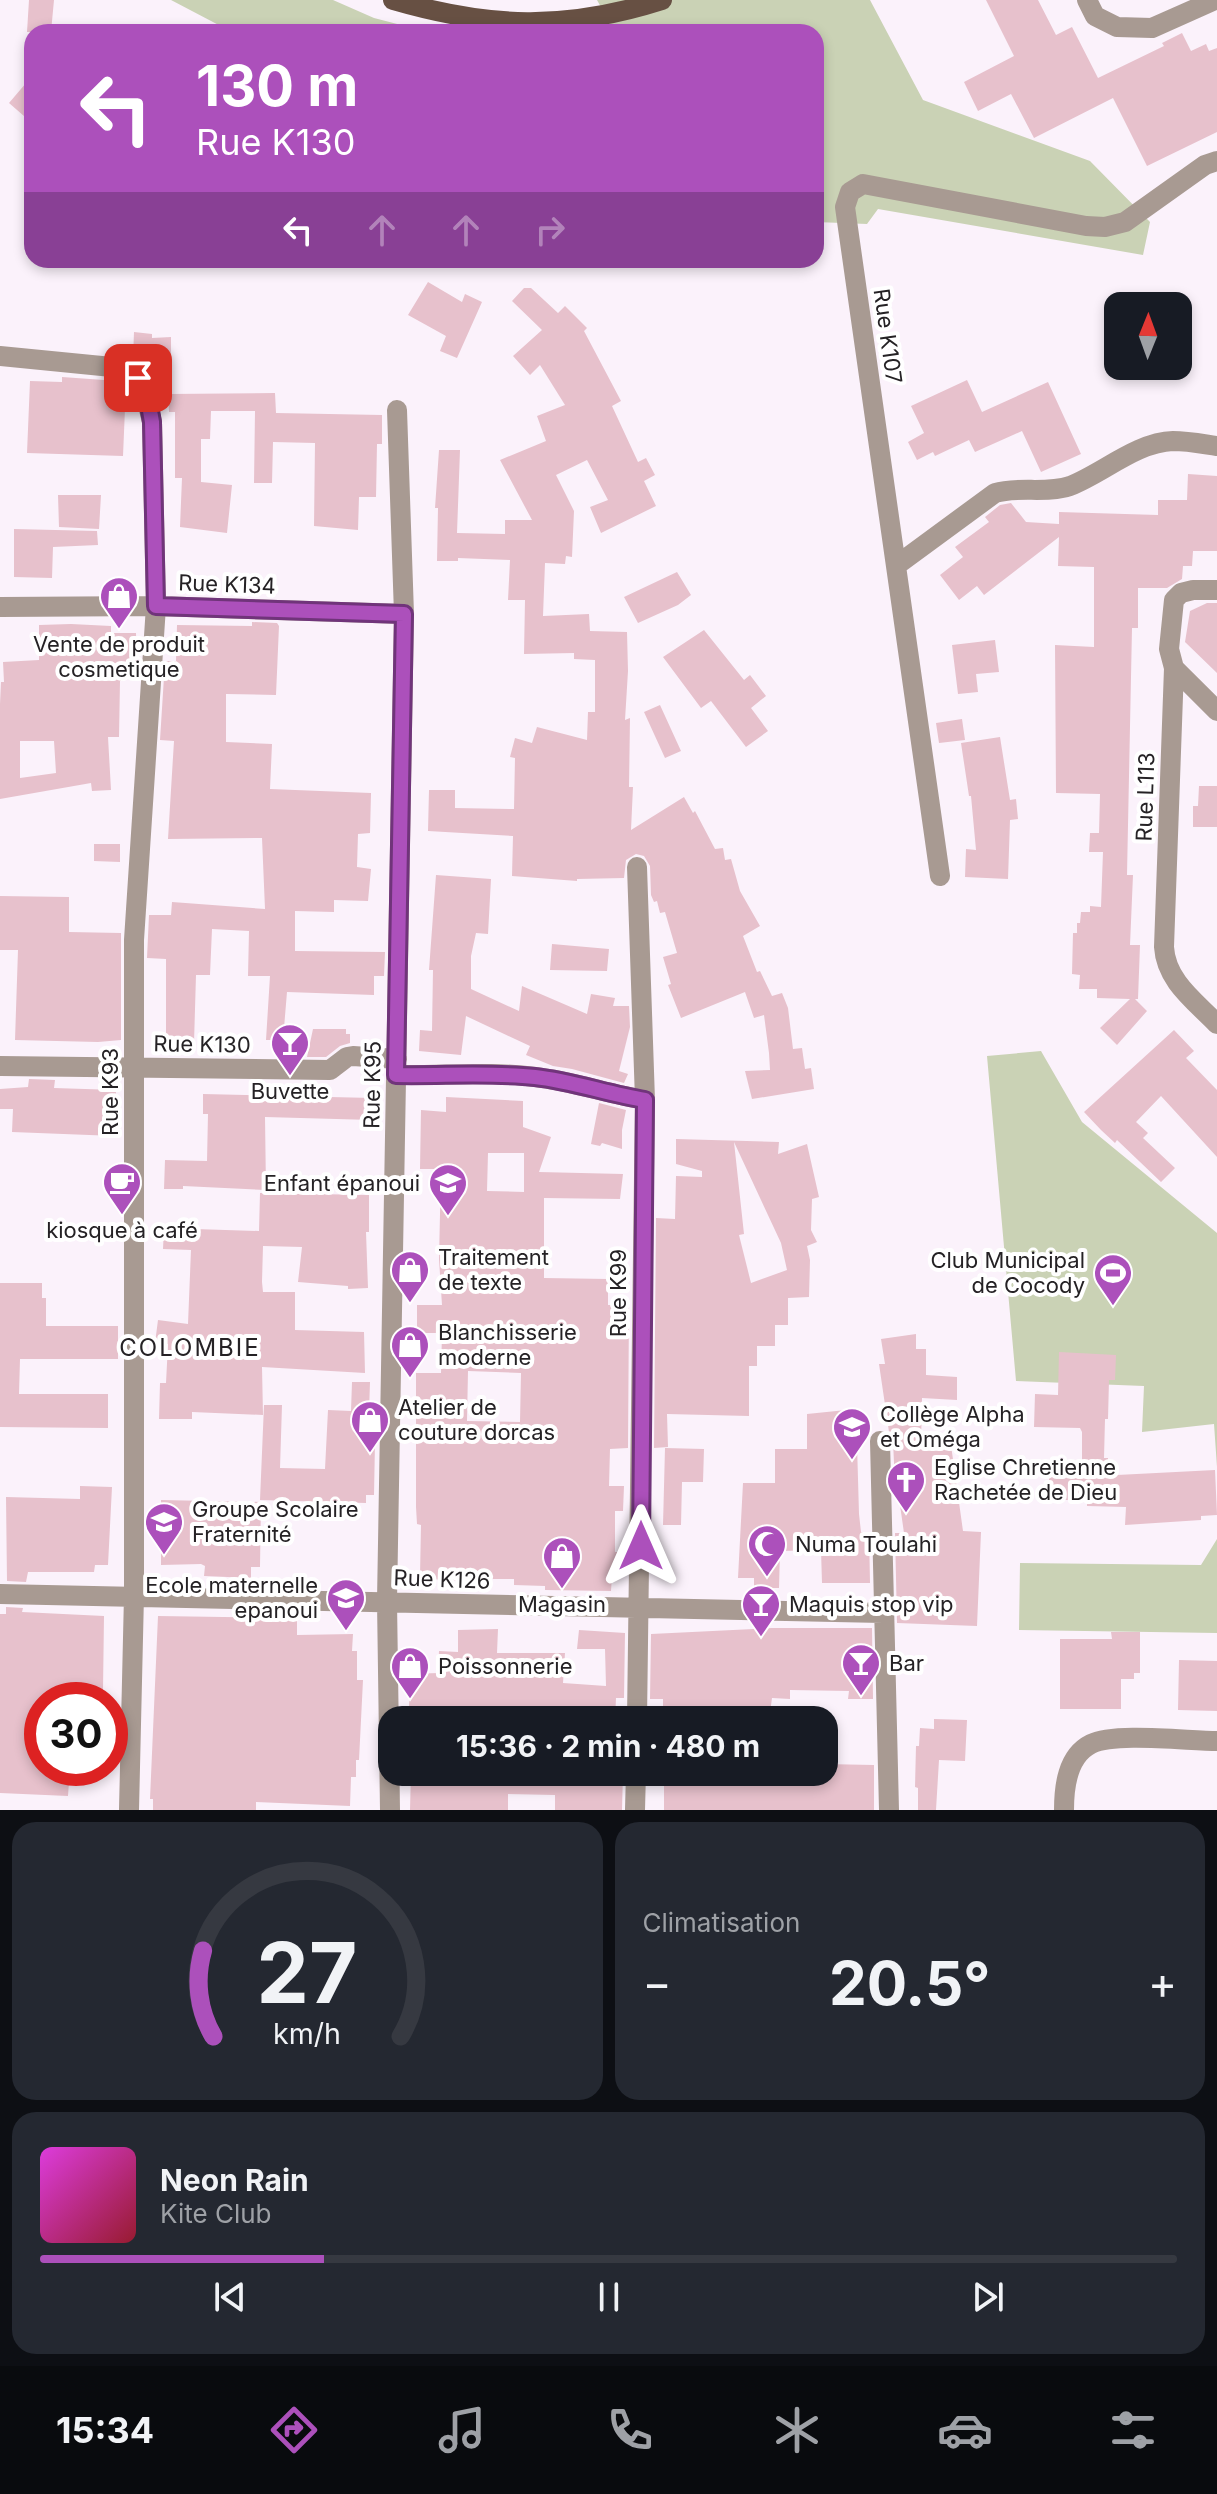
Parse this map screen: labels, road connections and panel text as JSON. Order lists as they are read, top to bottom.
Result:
{
  "streets": {
    "street": [
      "Rue K107",
      "Rue K134",
      "Rue L113",
      "Rue K130",
      "Rue K95",
      "Rue K93",
      "Rue K99",
      "Rue K126"
    ]
  },
  "crossings": [
    ["Rue K134", "Rue K95"],
    ["Rue K134", "Rue K93"],
    ["Rue K130", "Rue K95"],
    ["Rue K130", "Rue K93"],
    ["Rue K130", "Rue K99"],
    ["Rue K95", "Rue K126"],
    ["Rue K93", "Rue K126"],
    ["Rue K99", "Rue K126"]
  ],
  "districts": ["COLOMBIE"],
  "places": {
    "shop": [
      "Vente de produit cosmetique",
      "Traitement de texte",
      "Blanchisserie moderne",
      "Atelier de couture dorcas",
      "Magasin",
      "Poissonnerie"
    ],
    "bar": ["Buvette", "Maquis stop vip", "Bar"],
    "cafe": ["kiosque à café"],
    "school or university": [
      "Enfant épanoui",
      "Collège Alpha et Oméga",
      "Groupe Scolaire Fraternité",
      "Ecole maternelle epanoui"
    ],
    "sports": ["Club Municipal de Cocody"],
    "church": ["Eglise Chretienne Rachetée de Dieu"],
    "mosque": ["Numa Toulahi"]
  },
  "north": "top",
  "page": {
    "turn": ["130 m", "Rue K130"],
    "limit": "30",
    "trip": "15:36 · 2 min · 480 m",
    "tile": "Climatisation",
    "heat": ["−", "20.5°", "+"],
    "song": ["Neon Rain", "Kite Club"],
    "tabs": "15:34",
    "gauge": ["27", "km/h"]
  }
}
